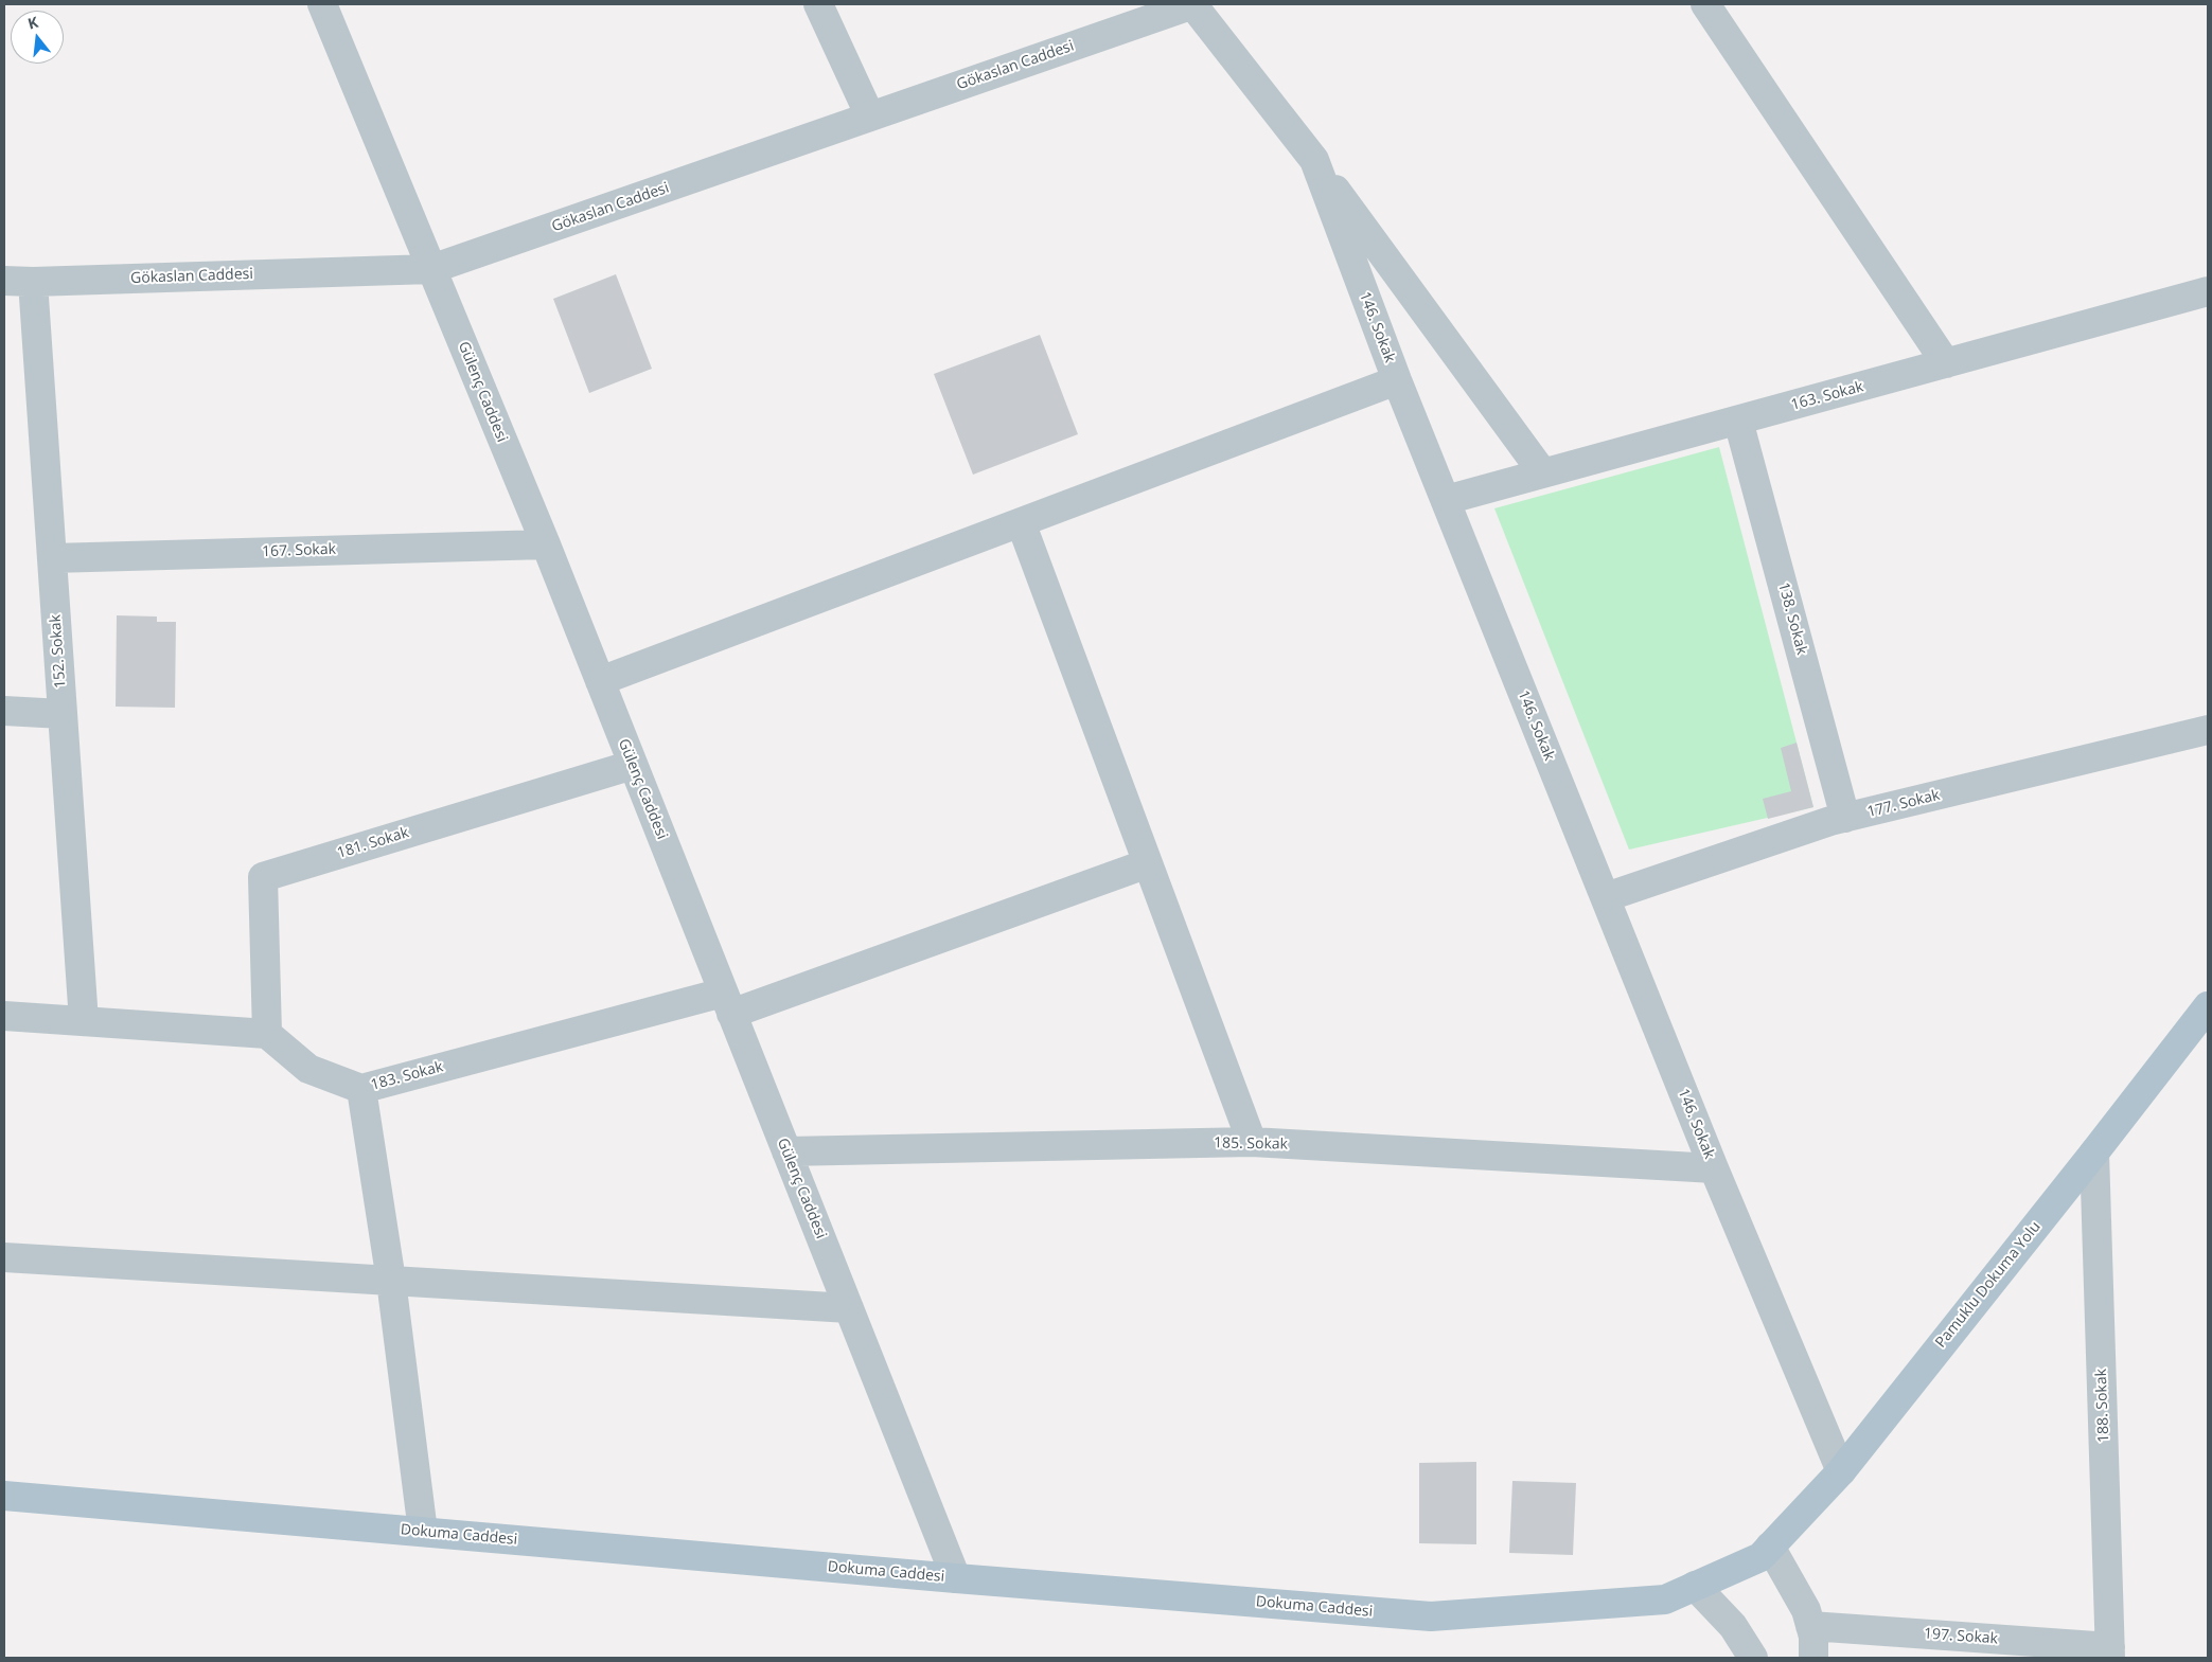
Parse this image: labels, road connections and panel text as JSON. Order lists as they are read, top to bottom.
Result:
{
  "streets": {
    "main road": ["Pamuklu Dokuma Yolu", "Dokuma Caddesi"],
    "street": [
      "Gökaslan Caddesi",
      "146. Sokak",
      "Gülenç Caddesi",
      "163. Sokak",
      "167. Sokak",
      "138. Sokak",
      "152. Sokak",
      "177. Sokak",
      "181. Sokak",
      "183. Sokak",
      "185. Sokak",
      "188. Sokak",
      "197. Sokak"
    ]
  },
  "crossings": [
    ["Gökaslan Caddesi", "146. Sokak"],
    ["Gökaslan Caddesi", "Gülenç Caddesi"],
    ["Gökaslan Caddesi", "152. Sokak"],
    ["146. Sokak", "163. Sokak"],
    ["146. Sokak", "177. Sokak"],
    ["146. Sokak", "185. Sokak"],
    ["146. Sokak", "Pamuklu Dokuma Yolu"],
    ["Gülenç Caddesi", "167. Sokak"],
    ["Gülenç Caddesi", "181. Sokak"],
    ["Gülenç Caddesi", "183. Sokak"],
    ["Gülenç Caddesi", "185. Sokak"],
    ["Gülenç Caddesi", "Dokuma Caddesi"],
    ["163. Sokak", "138. Sokak"],
    ["167. Sokak", "152. Sokak"],
    ["138. Sokak", "177. Sokak"],
    ["181. Sokak", "183. Sokak"],
    ["Pamuklu Dokuma Yolu", "188. Sokak"],
    ["Pamuklu Dokuma Yolu", "Dokuma Caddesi"],
    ["188. Sokak", "197. Sokak"]
  ],
  "north": "top"
}
